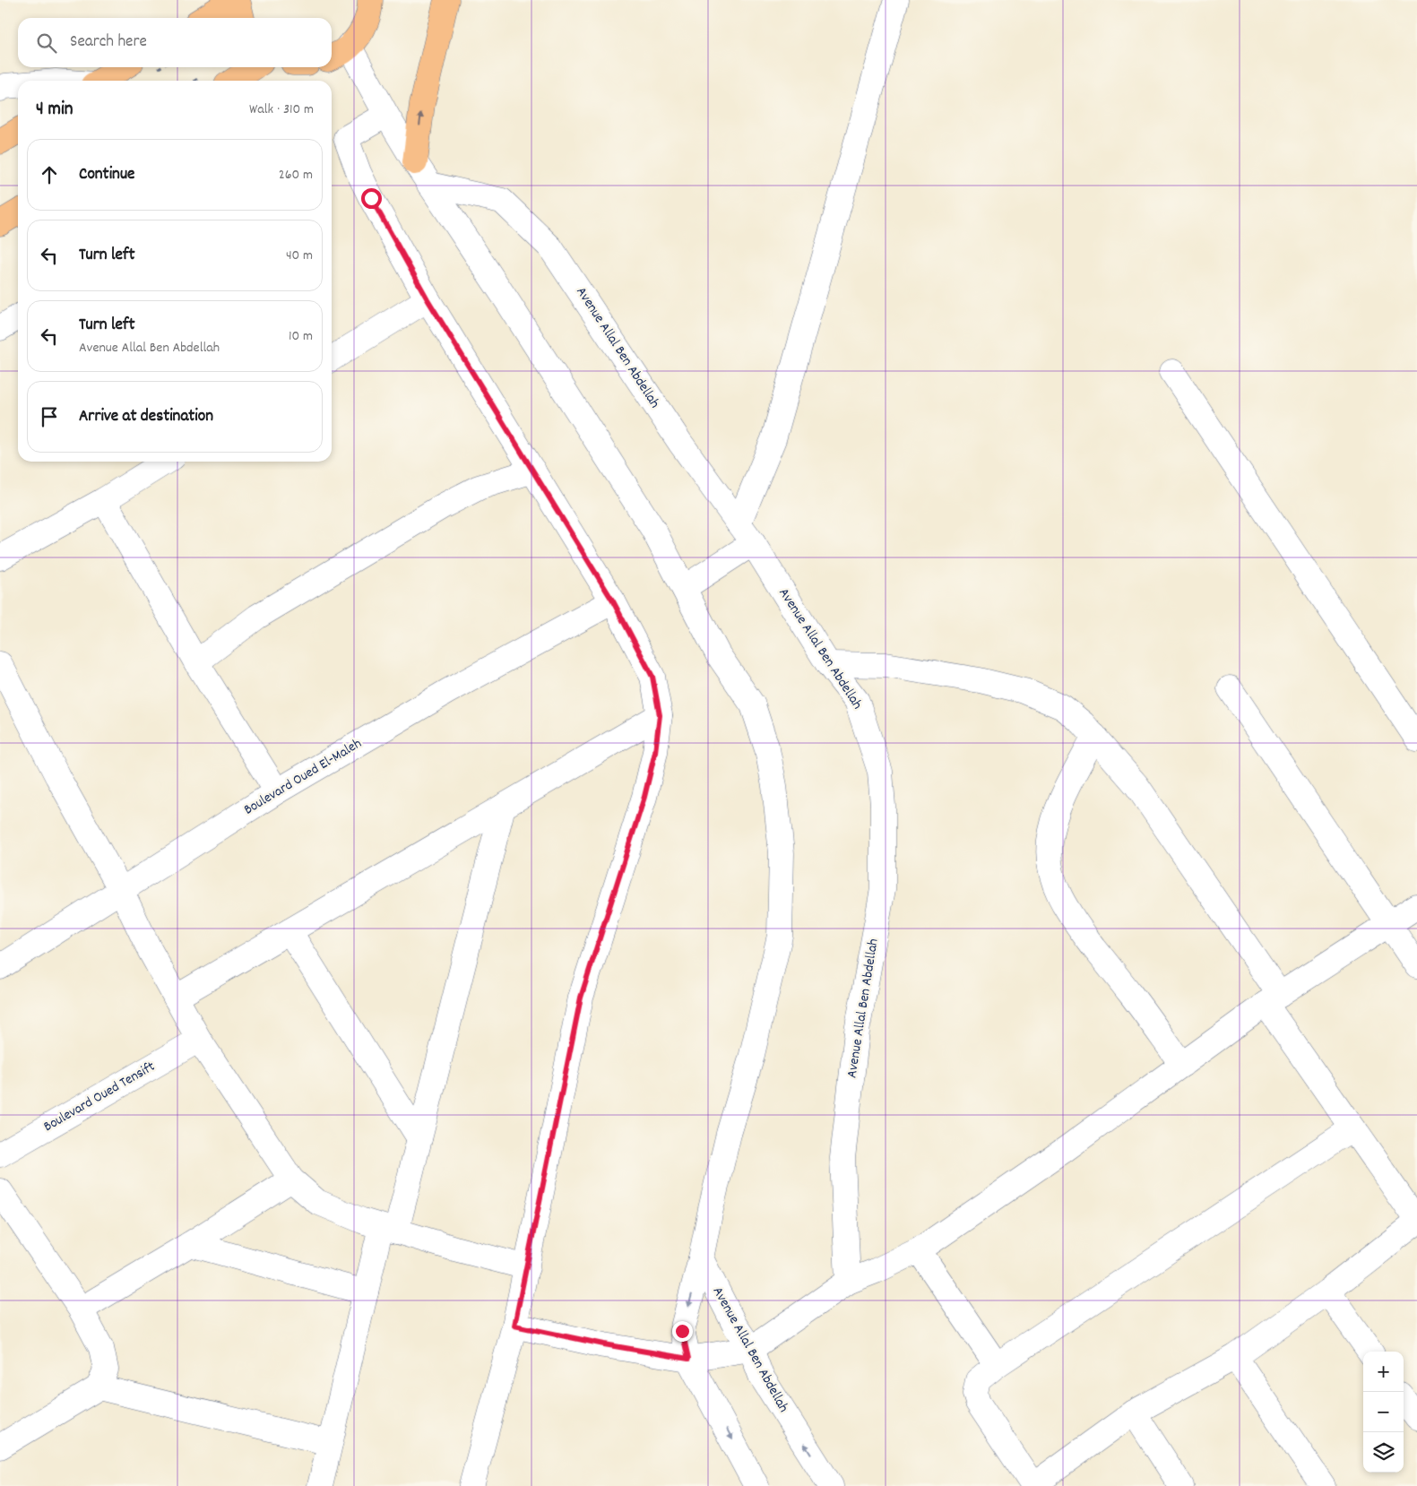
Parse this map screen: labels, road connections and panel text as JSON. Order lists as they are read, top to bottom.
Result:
{
  "streets": {
    "street": ["Avenue Allal Ben Abdellah", "Boulevard Oued El-Maleh", "Boulevard Oued Tensift"]
  },
  "page": {
    "search": "Search here",
    "heading": ["4 min", "Walk · 310 m"],
    "list": [
      ["Continue", "260 m"],
      ["Turn left", "40 m"],
      ["Turn left", "Avenue Allal Ben Abdellah", "10 m"],
      "Arrive at destination"
    ],
    "map_buttons": ["+", "−"]
  }
}
